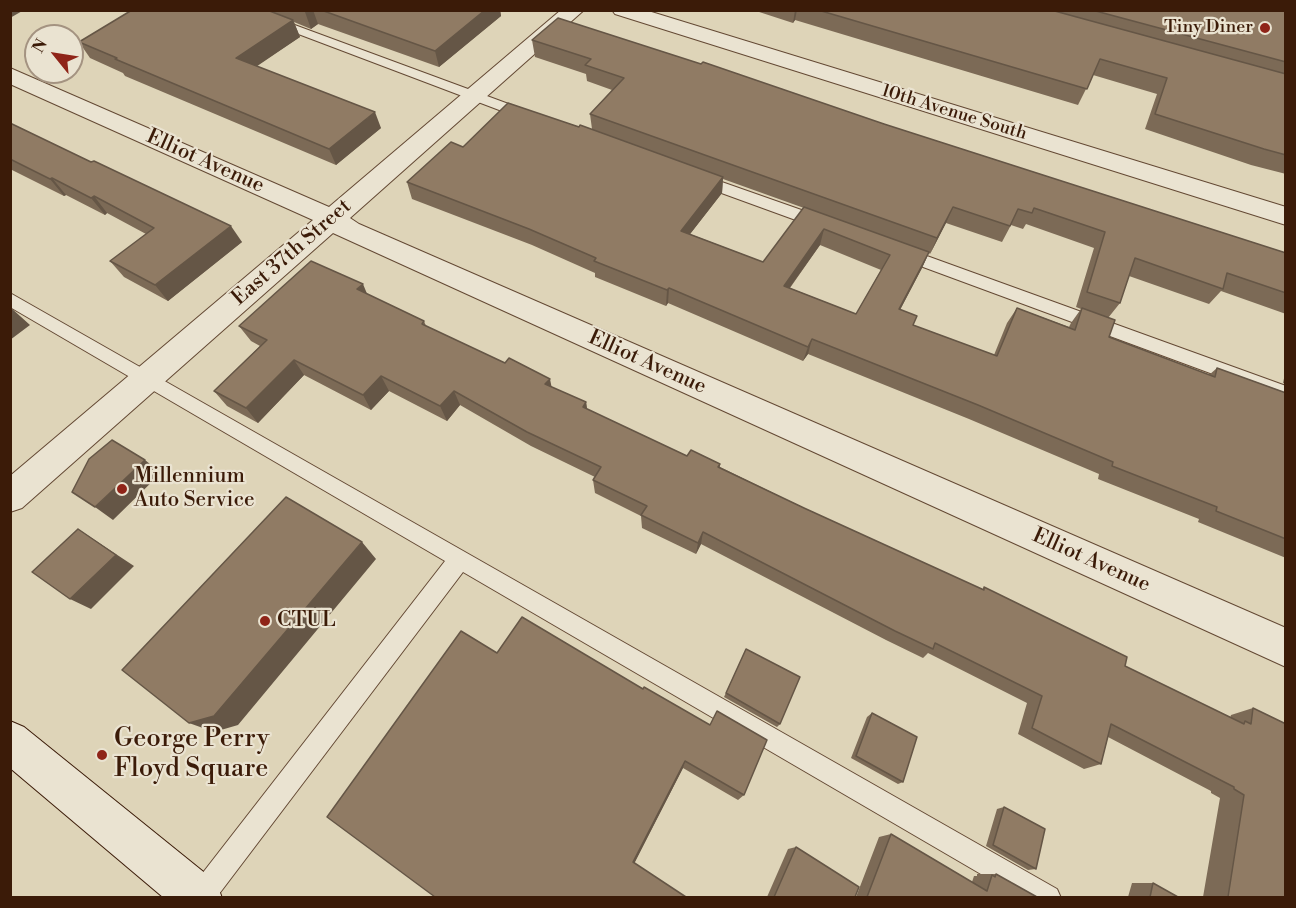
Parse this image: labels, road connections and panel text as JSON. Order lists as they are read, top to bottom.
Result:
{
  "streets": {
    "street": ["10th Avenue South", "Elliot Avenue", "East 37th Street"]
  },
  "crossings": [
    ["Elliot Avenue", "East 37th Street"]
  ],
  "places": [
    "Tiny Diner",
    "Millennium Auto Service",
    "CTUL",
    "George Perry Floyd Square"
  ],
  "north": "top left"
}
